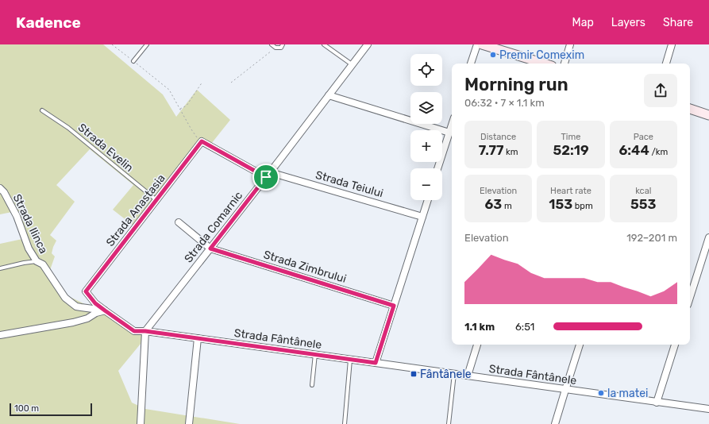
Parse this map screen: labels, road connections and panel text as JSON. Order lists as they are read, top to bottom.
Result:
{
  "streets": {
    "street": [
      "Strada Teiului",
      "Strada Anastasia",
      "Strada Ilinca",
      "Strada Comarnic",
      "Strada Zimbrului",
      "Strada Fântânele"
    ],
    "lane": ["Strada Evelin"]
  },
  "crossings": [
    ["Strada Evelin", "Strada Anastasia"],
    ["Strada Teiului", "Strada Anastasia"],
    ["Strada Teiului", "Strada Comarnic"],
    ["Strada Anastasia", "Strada Fântânele"],
    ["Strada Ilinca", "Strada Fântânele"],
    ["Strada Comarnic", "Strada Zimbrului"],
    ["Strada Comarnic", "Strada Fântânele"]
  ],
  "places": {
    "other": ["Premir Comexim", "la matei"],
    "transit": ["Fântânele"]
  },
  "scale_bar": "100 m",
  "page": {
    "header": "Kadence",
    "nav": ["Map", "Layers", "Share"],
    "map_buttons": ["+", "−"],
    "heading": ["Morning run", "06:32 · 7 × 1.1 km"],
    "stats": [
      ["Distance", "7.77 km"],
      ["Time", "52:19"],
      ["Pace", "6:44 /km"],
      ["Elevation", "63 m"],
      ["Heart rate", "153 bpm"],
      ["kcal", "553"]
    ],
    "chart": ["Elevation", "192–201 m"],
    "list": [
      {
        "name": "1.1 km",
        "note": "6:51"
      }
    ],
    "scale": "100 m"
  }
}
